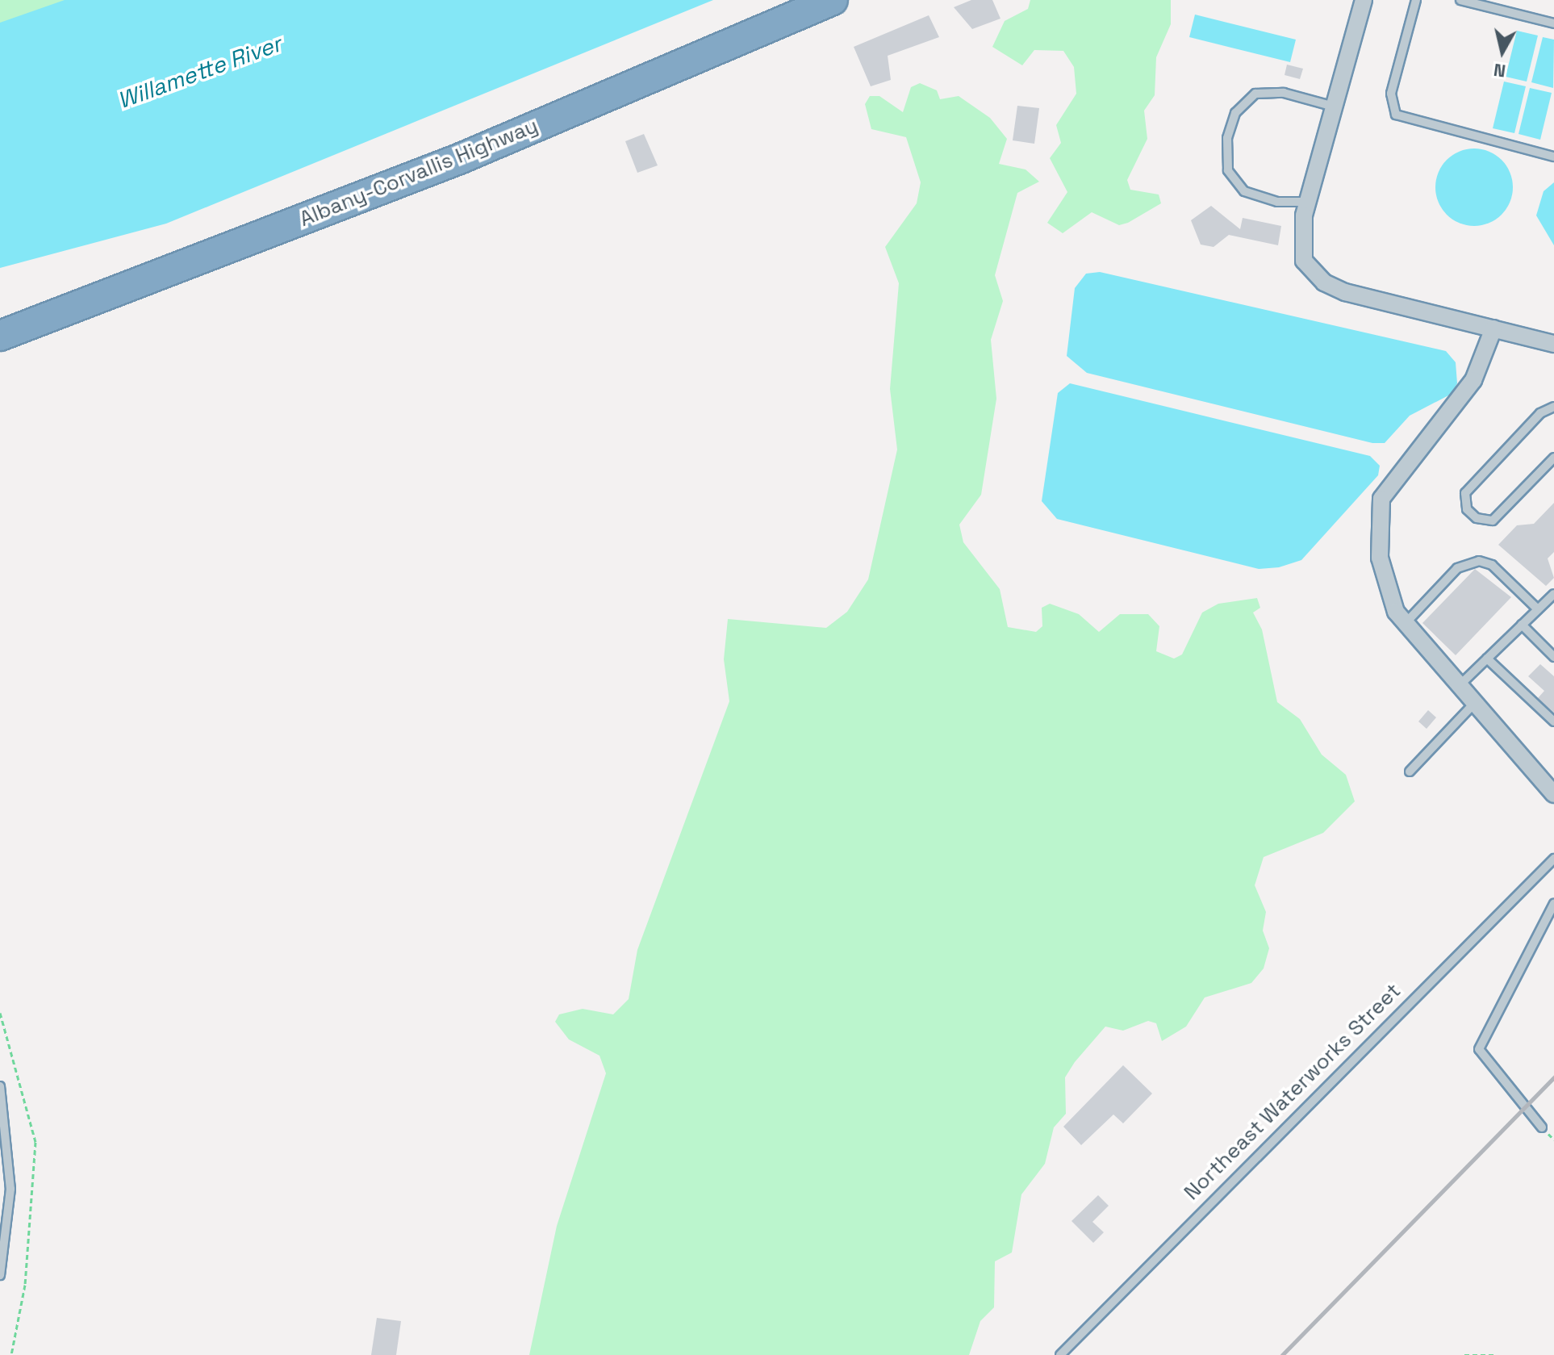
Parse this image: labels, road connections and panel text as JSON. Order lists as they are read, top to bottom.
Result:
{
  "streets": {
    "highway": ["Albany-Corvallis Highway"],
    "lane": ["Northeast Waterworks Street"]
  },
  "water": ["Willamette River"],
  "north": "bottom"
}
